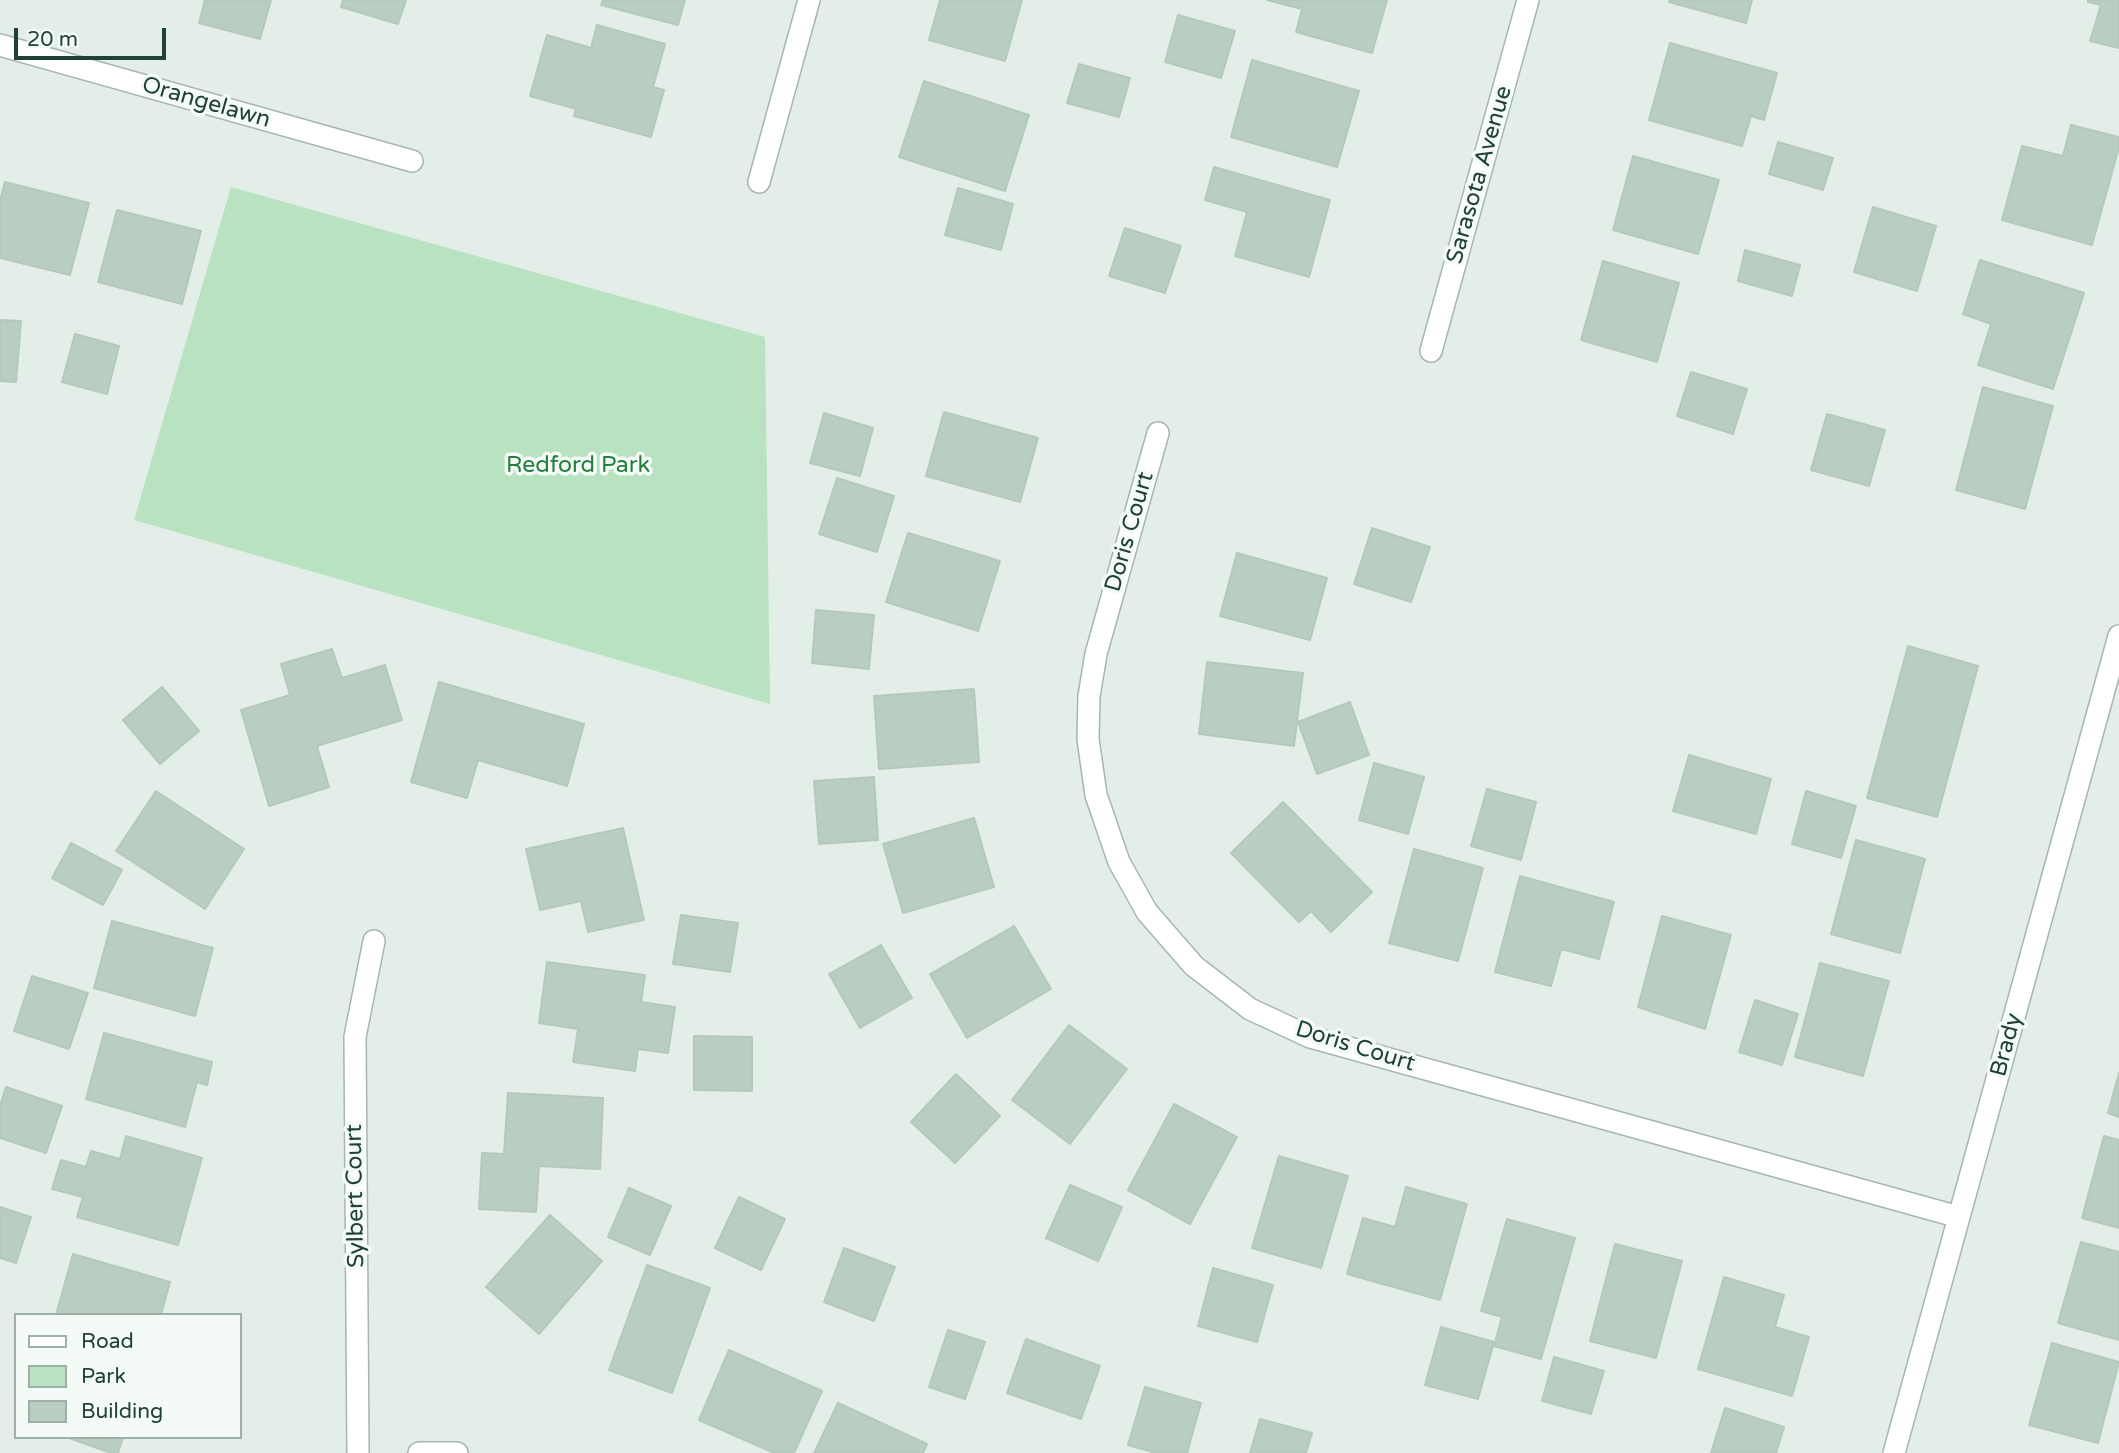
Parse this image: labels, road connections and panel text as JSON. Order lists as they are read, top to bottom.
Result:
{
  "streets": {
    "street": [
      "Orangelawn",
      "Sarasota Avenue",
      "Doris Court",
      "Brady",
      "Sylbert Court"
    ]
  },
  "crossings": [
    ["Doris Court", "Brady"]
  ],
  "parks": ["Redford Park"],
  "legend": ["Road", "Park", "Building"],
  "scale_bar": "20 m"
}
